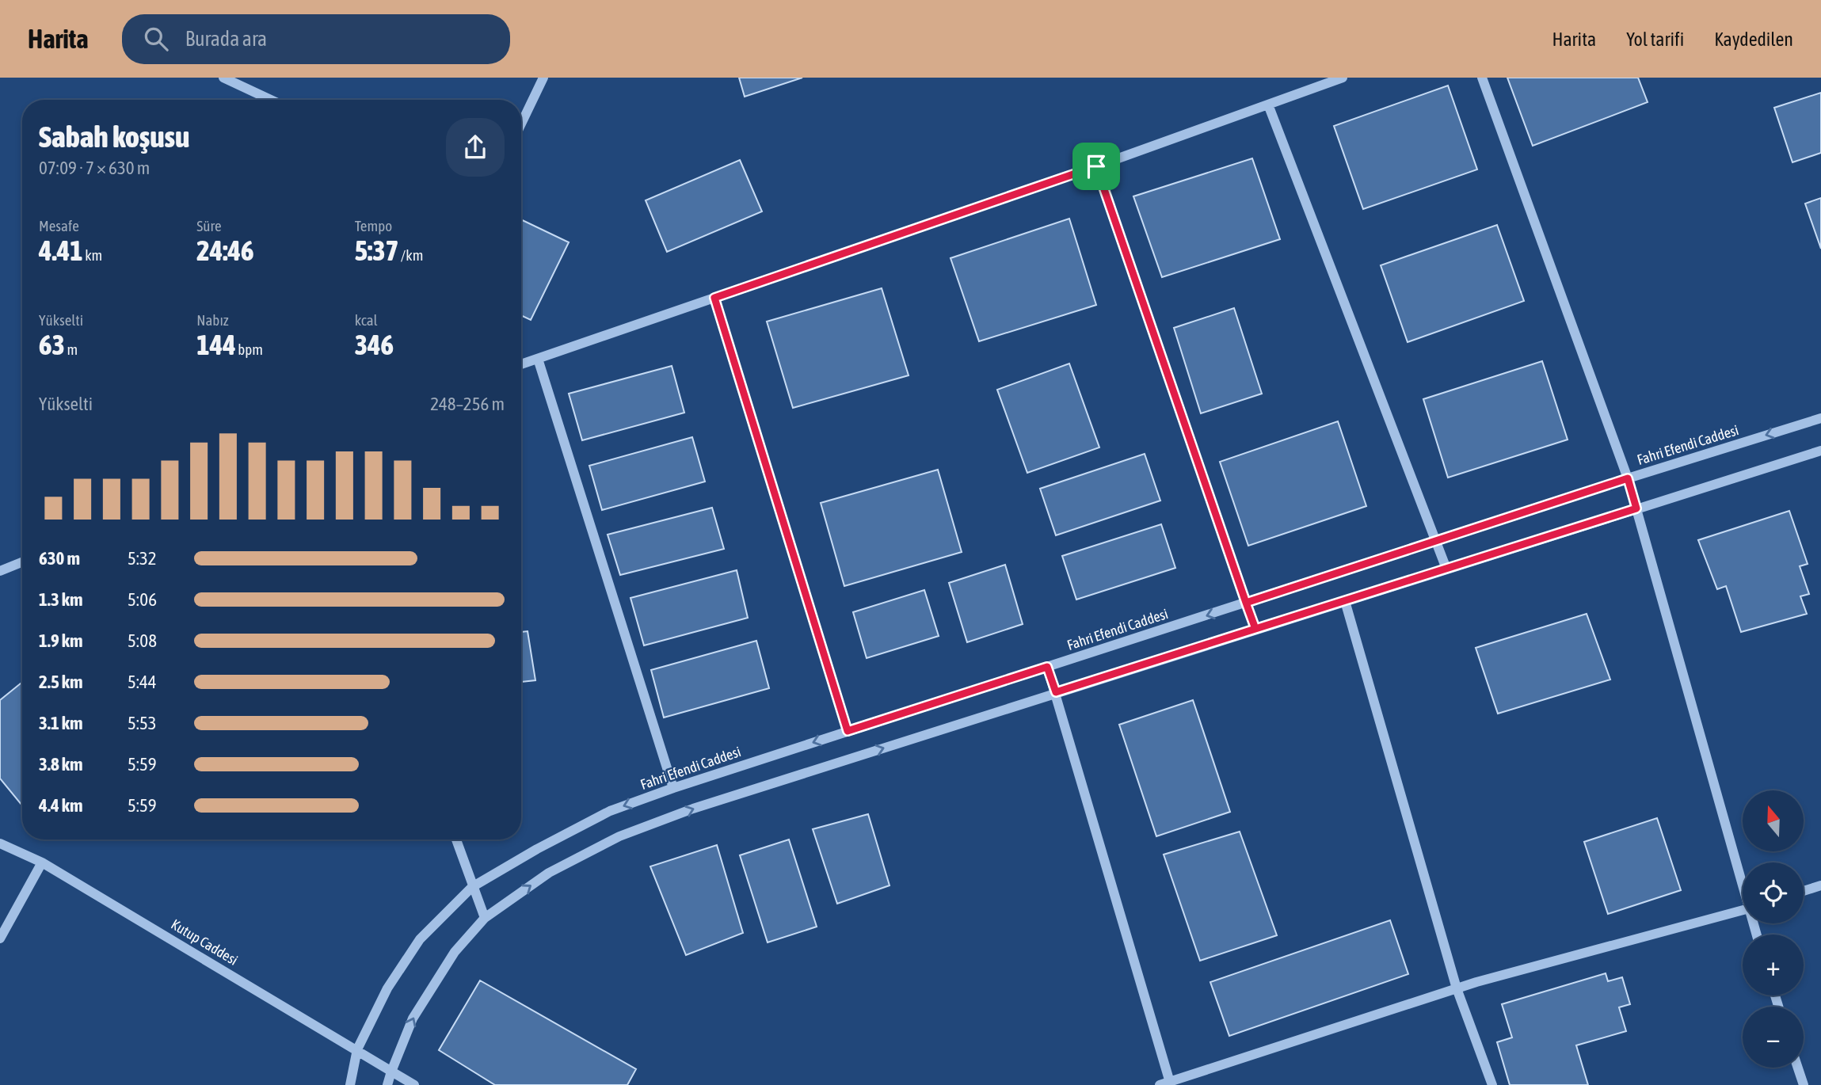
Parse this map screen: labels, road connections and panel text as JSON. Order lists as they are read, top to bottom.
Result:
{
  "streets": {
    "street": ["Fahri Efendi Caddesi", "Kutup Caddesi"]
  },
  "crossings": [
    ["Fahri Efendi Caddesi", "Kutup Caddesi"]
  ],
  "north": "top",
  "page": {
    "header": "Harita",
    "search": "Burada ara",
    "nav": ["Harita", "Yol tarifi", "Kaydedilen"],
    "heading": ["Sabah koşusu", "07:09 · 7 × 630 m"],
    "stats": [
      ["Mesafe", "4.41 km"],
      ["Süre", "24:46"],
      ["Tempo", "5:37 /km"],
      ["Yükselti", "63 m"],
      ["Nabız", "144 bpm"],
      ["kcal", "346"]
    ],
    "chart": ["Yükselti", "248–256 m"],
    "list": [
      {
        "name": "630 m",
        "note": "5:32"
      },
      {
        "name": "1.3 km",
        "note": "5:06"
      },
      {
        "name": "1.9 km",
        "note": "5:08"
      },
      {
        "name": "2.5 km",
        "note": "5:44"
      },
      {
        "name": "3.1 km",
        "note": "5:53"
      },
      {
        "name": "3.8 km",
        "note": "5:59"
      },
      {
        "name": "4.4 km",
        "note": "5:59"
      }
    ],
    "map_buttons": ["+", "−"]
  }
}
